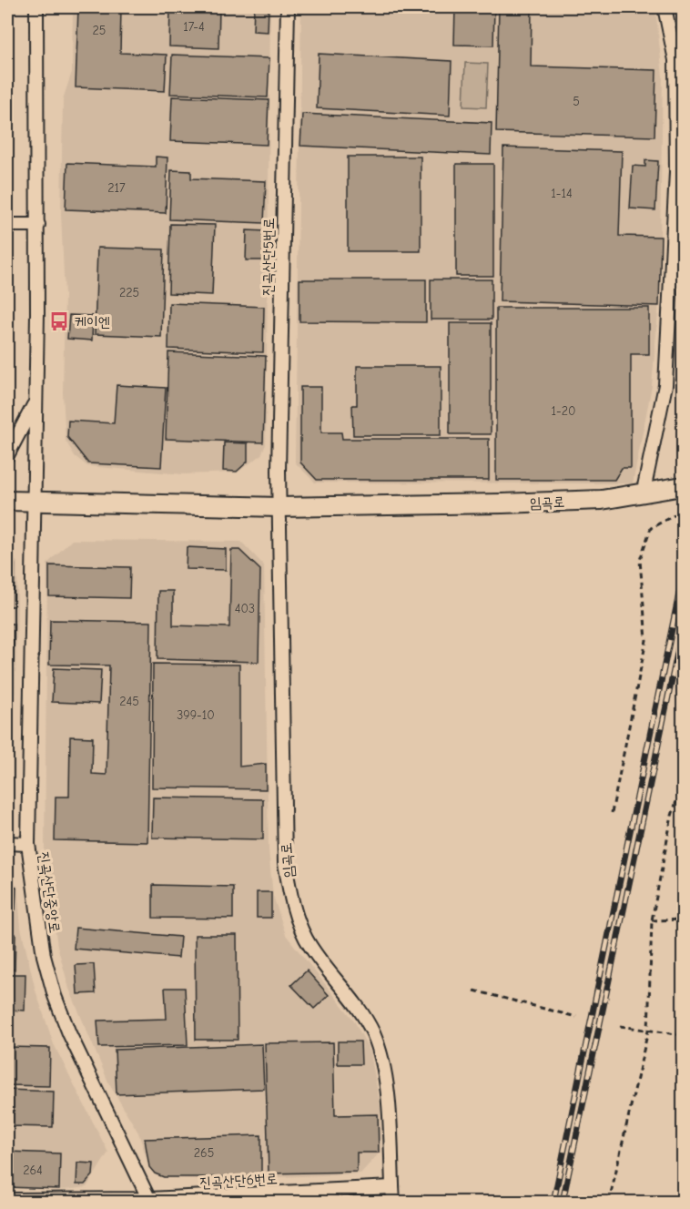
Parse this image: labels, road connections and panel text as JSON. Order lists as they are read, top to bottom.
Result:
{
  "streets": {
    "main road": ["임곡로"],
    "street": ["진곡산단5번로", "진곡산단중앙로", "진곡산단6번로"]
  },
  "crossings": [
    ["진곡산단5번로", "임곡로"],
    ["임곡로", "진곡산단중앙로"],
    ["임곡로", "진곡산단6번로"],
    ["진곡산단중앙로", "진곡산단6번로"]
  ],
  "places": {
    "bus stop": ["케이엔"]
  },
  "house_numbers": [
    "17-4",
    "25",
    "5",
    "217",
    "1-14",
    "225",
    "1-20",
    "403",
    "245",
    "399-10",
    "265",
    "264"
  ]
}
